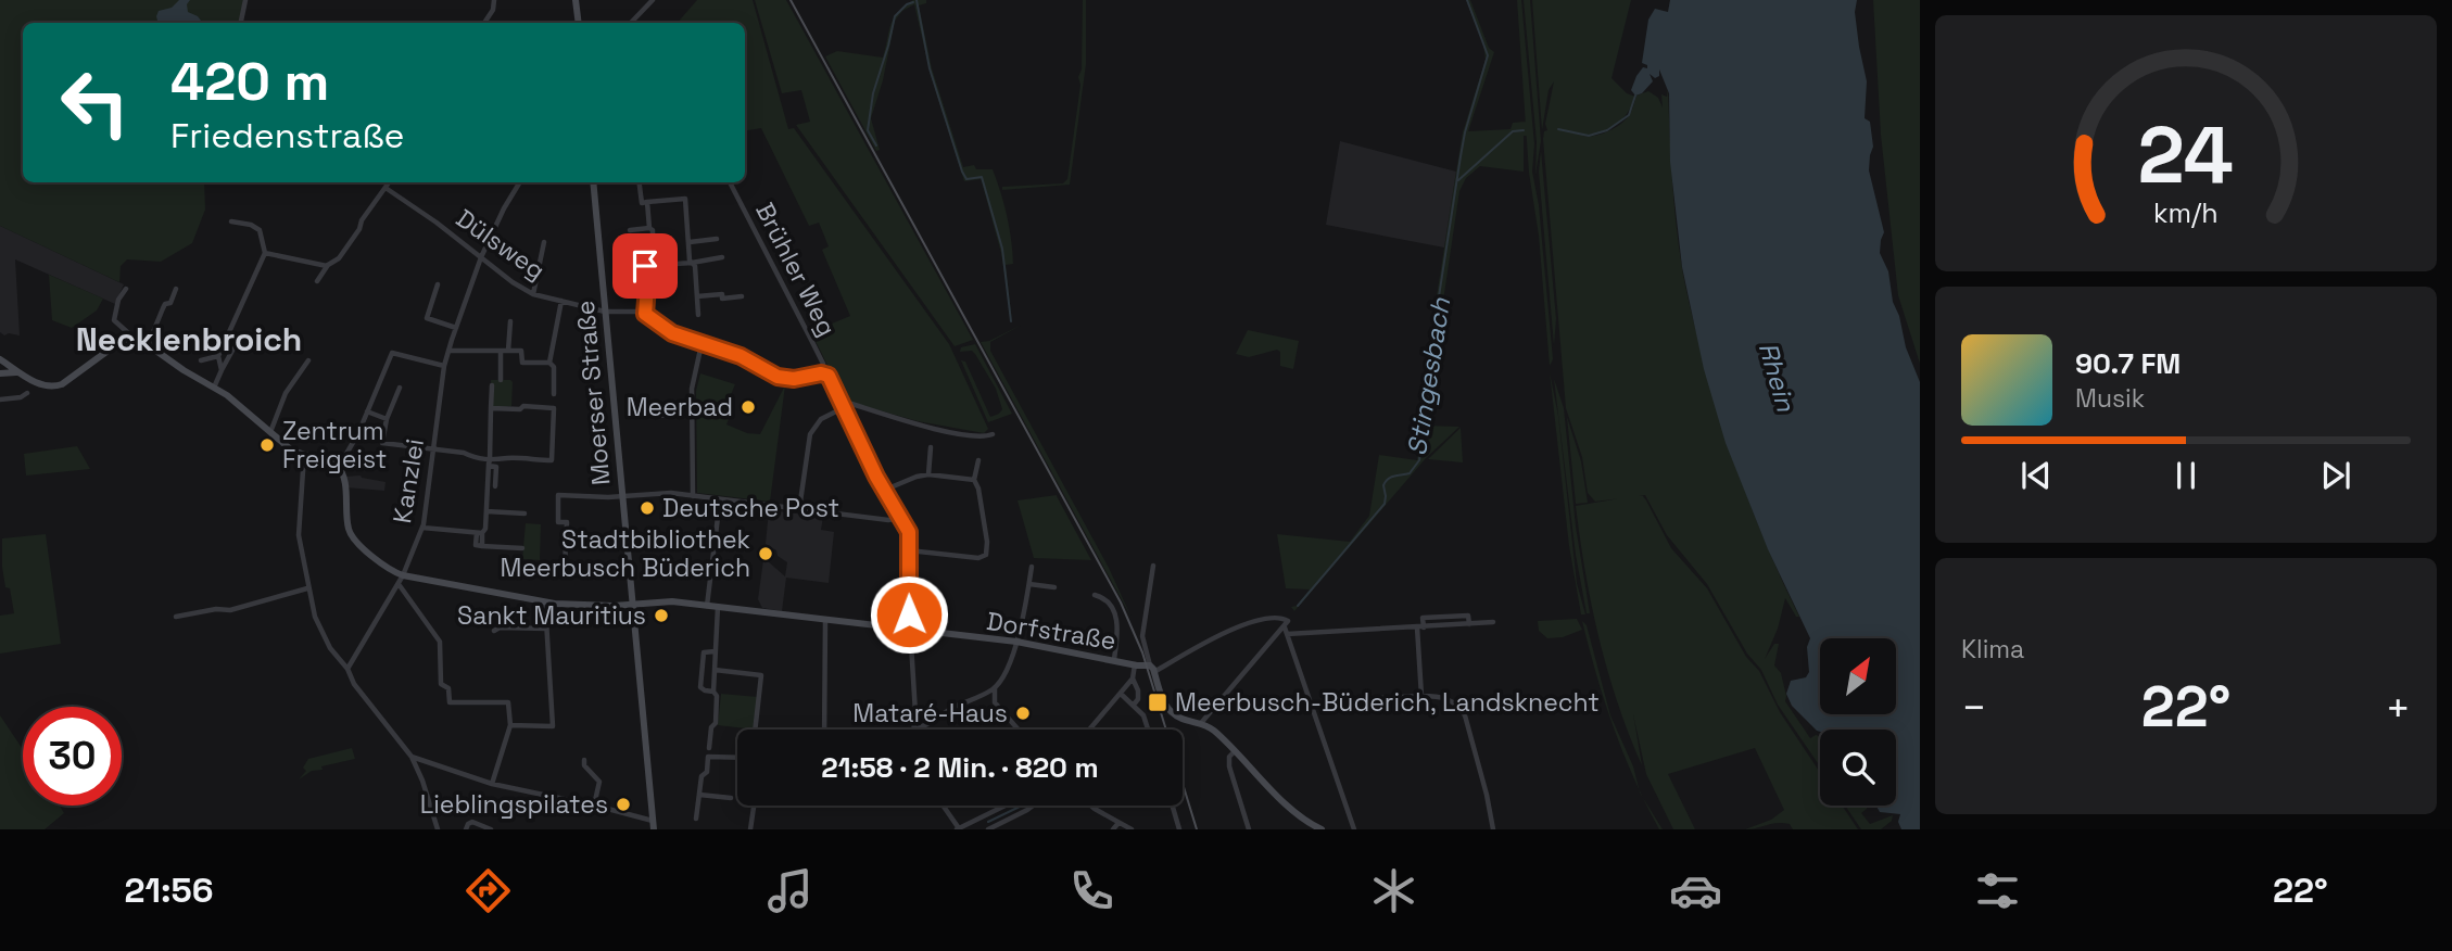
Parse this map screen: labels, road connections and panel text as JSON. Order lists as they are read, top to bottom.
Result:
{
  "streets": {
    "main road": ["Moerser Straße", "Dorfstraße"],
    "street": ["Dülsweg", "Brühler Weg", "Kanzlei"]
  },
  "crossings": [
    ["Dülsweg", "Moerser Straße"],
    ["Dülsweg", "Kanzlei"],
    ["Brühler Weg", "Dorfstraße"],
    ["Moerser Straße", "Dorfstraße"],
    ["Kanzlei", "Dorfstraße"]
  ],
  "districts": ["Necklenbroich"],
  "water": ["Stingesbach", "Rhein"],
  "places": {
    "other": [
      "Meerbad",
      "Zentrum Freigeist",
      "Deutsche Post",
      "Stadtbibliothek Meerbusch Büderich",
      "Sankt Mauritius",
      "Mataré-Haus",
      "Lieblingspilates"
    ],
    "transit": ["Meerbusch-Büderich, Landsknecht"]
  },
  "north": "top right",
  "page": {
    "turn": ["420 m", "Friedenstraße"],
    "song": ["90.7 FM", "Musik"],
    "tile": "Klima",
    "heat": ["−", "22°", "+"],
    "limit": "30",
    "trip": "21:58 · 2 Min. · 820 m",
    "tabs": ["21:56", "22°"],
    "gauge": ["24", "km/h"]
  }
}
